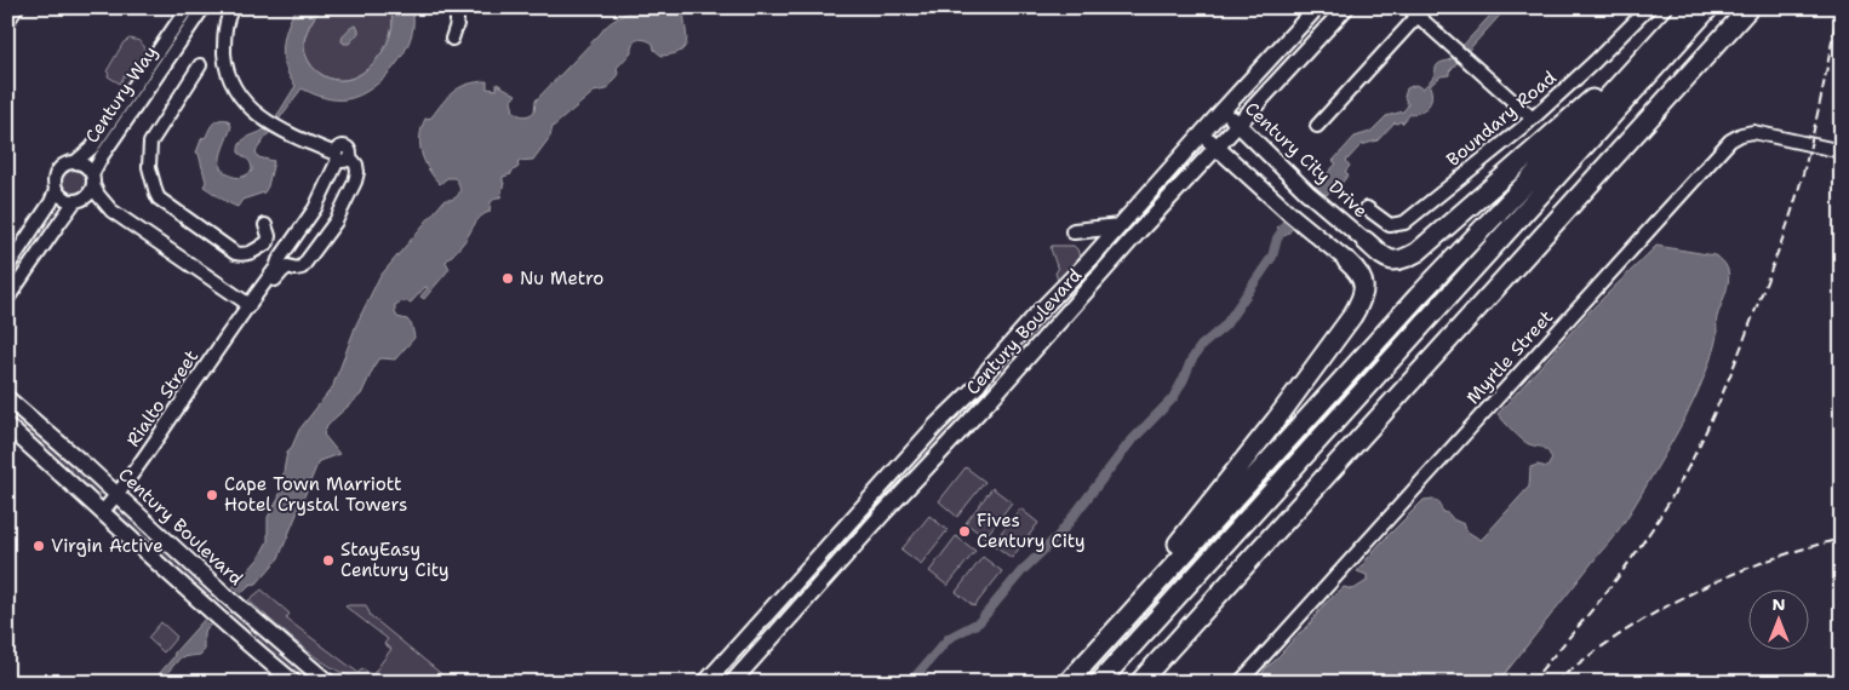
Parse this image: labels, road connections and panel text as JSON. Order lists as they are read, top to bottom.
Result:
{
  "streets": {
    "main road": ["Century City Drive", "Century Boulevard"],
    "street": [
      "Century Way",
      "Boundary Road",
      "Myrtle Street",
      "Rialto Street"
    ]
  },
  "crossings": [
    ["Century City Drive", "Century Boulevard"],
    ["Century Boulevard", "Rialto Street"]
  ],
  "places": [
    "Nu Metro",
    "Cape Town Marriott Hotel Crystal Towers",
    "Fives Century City",
    "Virgin Active",
    "StayEasy Century City"
  ],
  "north": "top"
}
